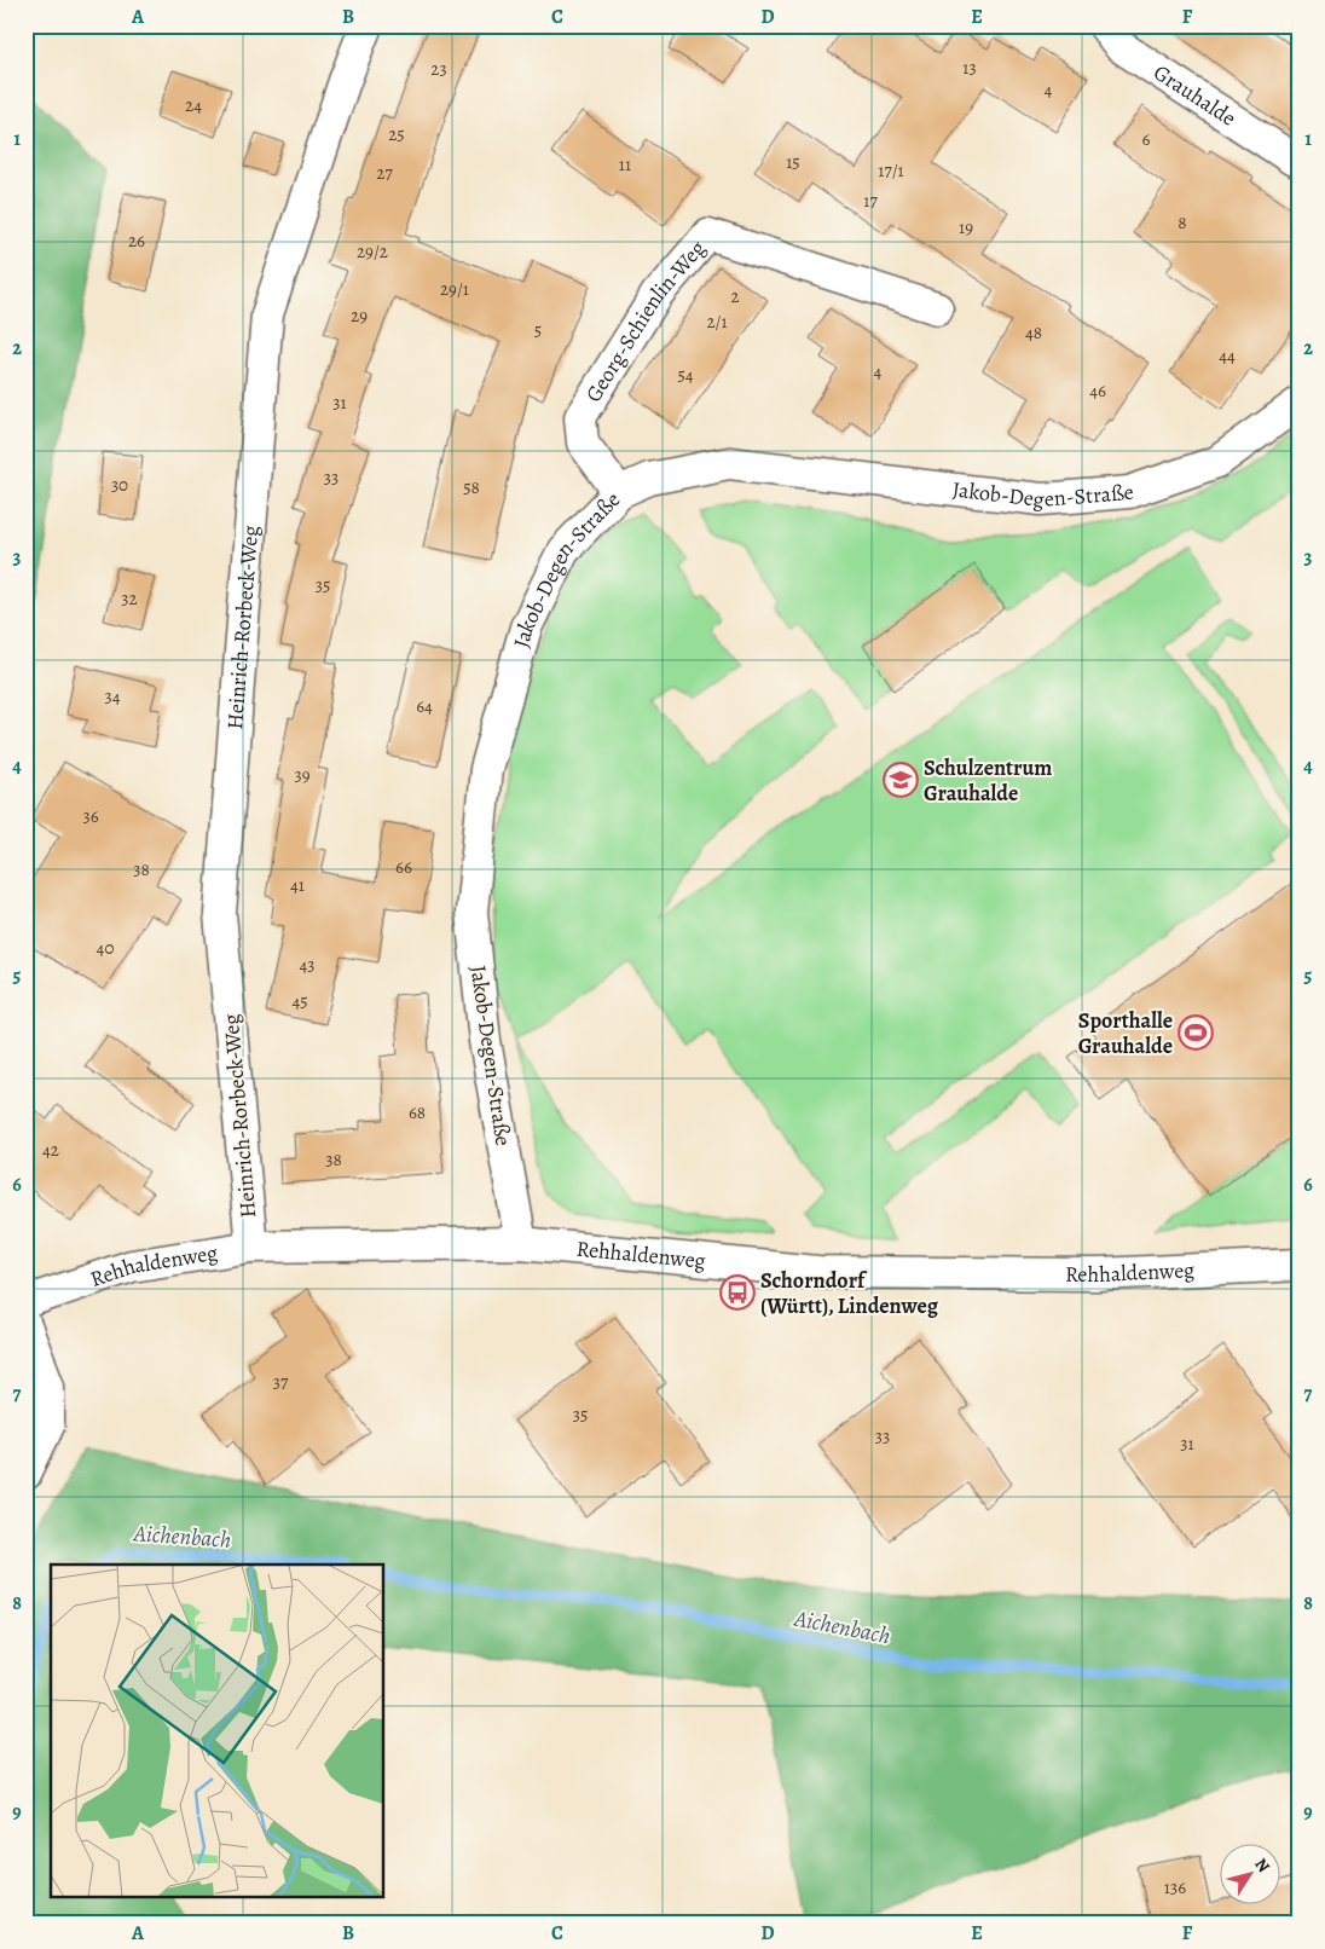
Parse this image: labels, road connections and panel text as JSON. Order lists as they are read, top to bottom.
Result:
{
  "streets": {
    "street": [
      "Grauhalde",
      "Georg-Schienlin-Weg",
      "Jakob-Degen-Straße",
      "Heinrich-Rorbeck-Weg",
      "Rehhaldenweg"
    ]
  },
  "crossings": [
    ["Georg-Schienlin-Weg", "Jakob-Degen-Straße"],
    ["Jakob-Degen-Straße", "Rehhaldenweg"],
    ["Heinrich-Rorbeck-Weg", "Rehhaldenweg"]
  ],
  "water": ["Aichenbach"],
  "places": {
    "school or university": ["Schulzentrum Grauhalde"],
    "sports": ["Sporthalle Grauhalde"],
    "bus stop": ["Schorndorf (Württ), Lindenweg"]
  },
  "house_numbers": [
    "13",
    "23",
    "4",
    "24",
    "25",
    "6",
    "15",
    "11",
    "17/1",
    "27",
    "17",
    "8",
    "19",
    "26",
    "29/2",
    "29/1",
    "2",
    "29",
    "2/1",
    "5",
    "48",
    "44",
    "4",
    "54",
    "46",
    "31",
    "33",
    "30",
    "58",
    "35",
    "32",
    "34",
    "64",
    "39",
    "36",
    "66",
    "38",
    "41",
    "40",
    "43",
    "45",
    "68",
    "42",
    "38",
    "37",
    "35",
    "33",
    "31",
    "136"
  ],
  "north": "top right",
  "grid": {
    "columns": [
      "A",
      "B",
      "C",
      "D",
      "E",
      "F"
    ],
    "rows": [
      "1",
      "2",
      "3",
      "4",
      "5",
      "6",
      "7",
      "8",
      "9"
    ]
  }
}
